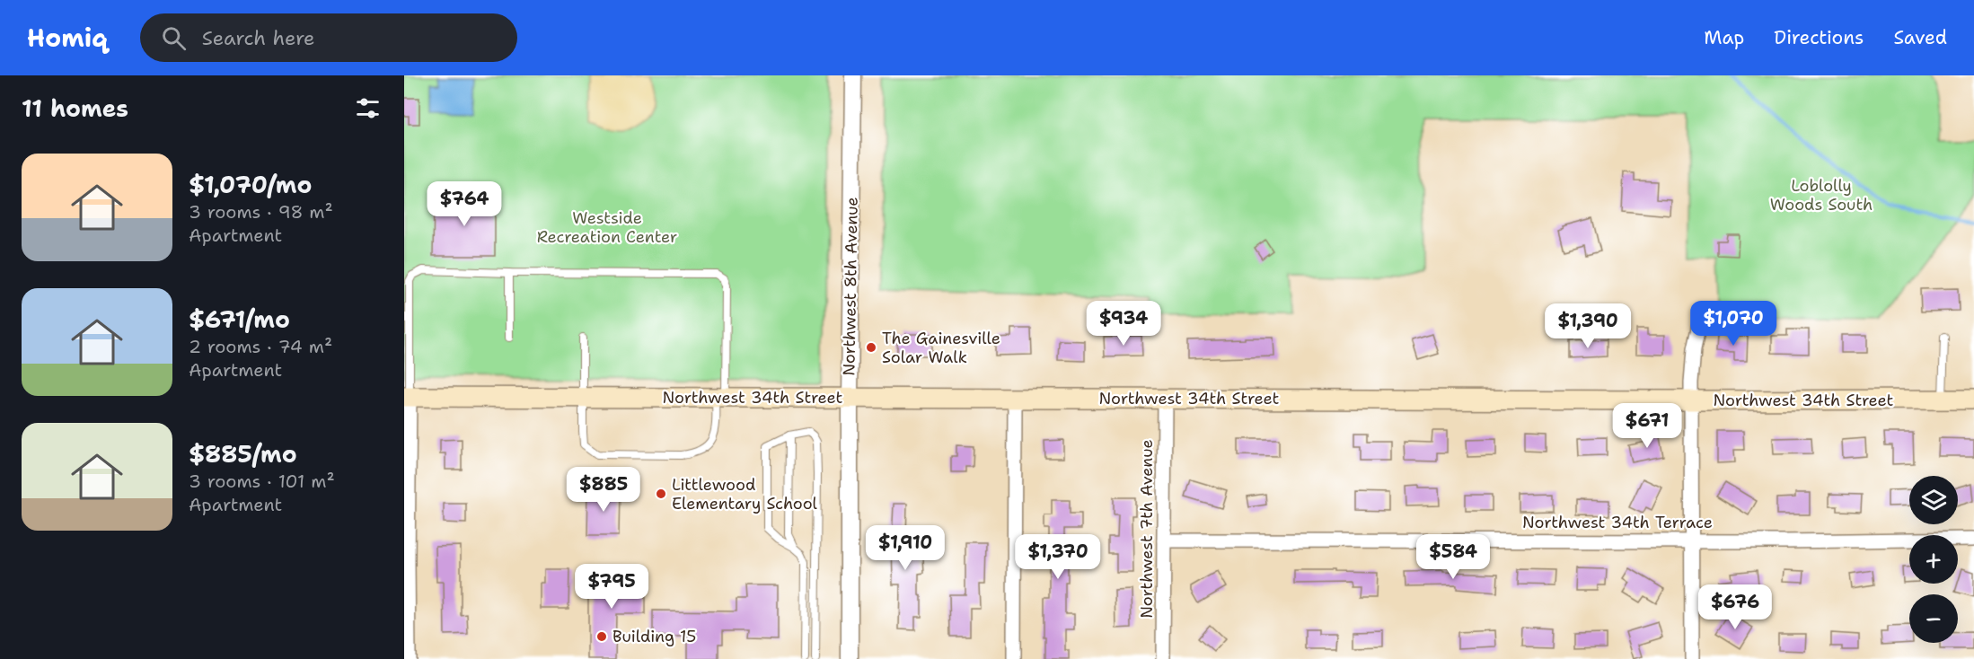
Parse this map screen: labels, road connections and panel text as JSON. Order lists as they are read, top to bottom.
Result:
{
  "streets": {
    "main road": ["Northwest 34th Street"],
    "street": ["Northwest 8th Avenue", "Northwest 34th Terrace", "Northwest 7th Avenue"]
  },
  "crossings": [
    ["Northwest 8th Avenue", "Northwest 34th Street"],
    ["Northwest 34th Street", "Northwest 7th Avenue"],
    ["Northwest 34th Terrace", "Northwest 7th Avenue"]
  ],
  "parks": ["Loblolly Woods South", "Westside Recreation Center"],
  "places": ["The Gainesville Solar Walk", "Littlewood Elementary School", "Building 15"],
  "page": {
    "header": "Homiq",
    "search": "Search here",
    "nav": ["Map", "Directions", "Saved"],
    "heading": "11 homes",
    "list": [
      {
        "name": "$1,070/mo",
        "note": "3 rooms · 98 m² · Apartment"
      },
      {
        "name": "$671/mo",
        "note": "2 rooms · 74 m² · Apartment"
      },
      {
        "name": "$885/mo",
        "note": "3 rooms · 101 m² · Apartment"
      }
    ],
    "price": [
      "$764",
      "$934",
      "$1,070",
      "$1,390",
      "$671",
      "$885",
      "$1,910",
      "$1,370",
      "$584",
      "$795",
      "$676"
    ],
    "map_buttons": ["+", "−"]
  }
}
